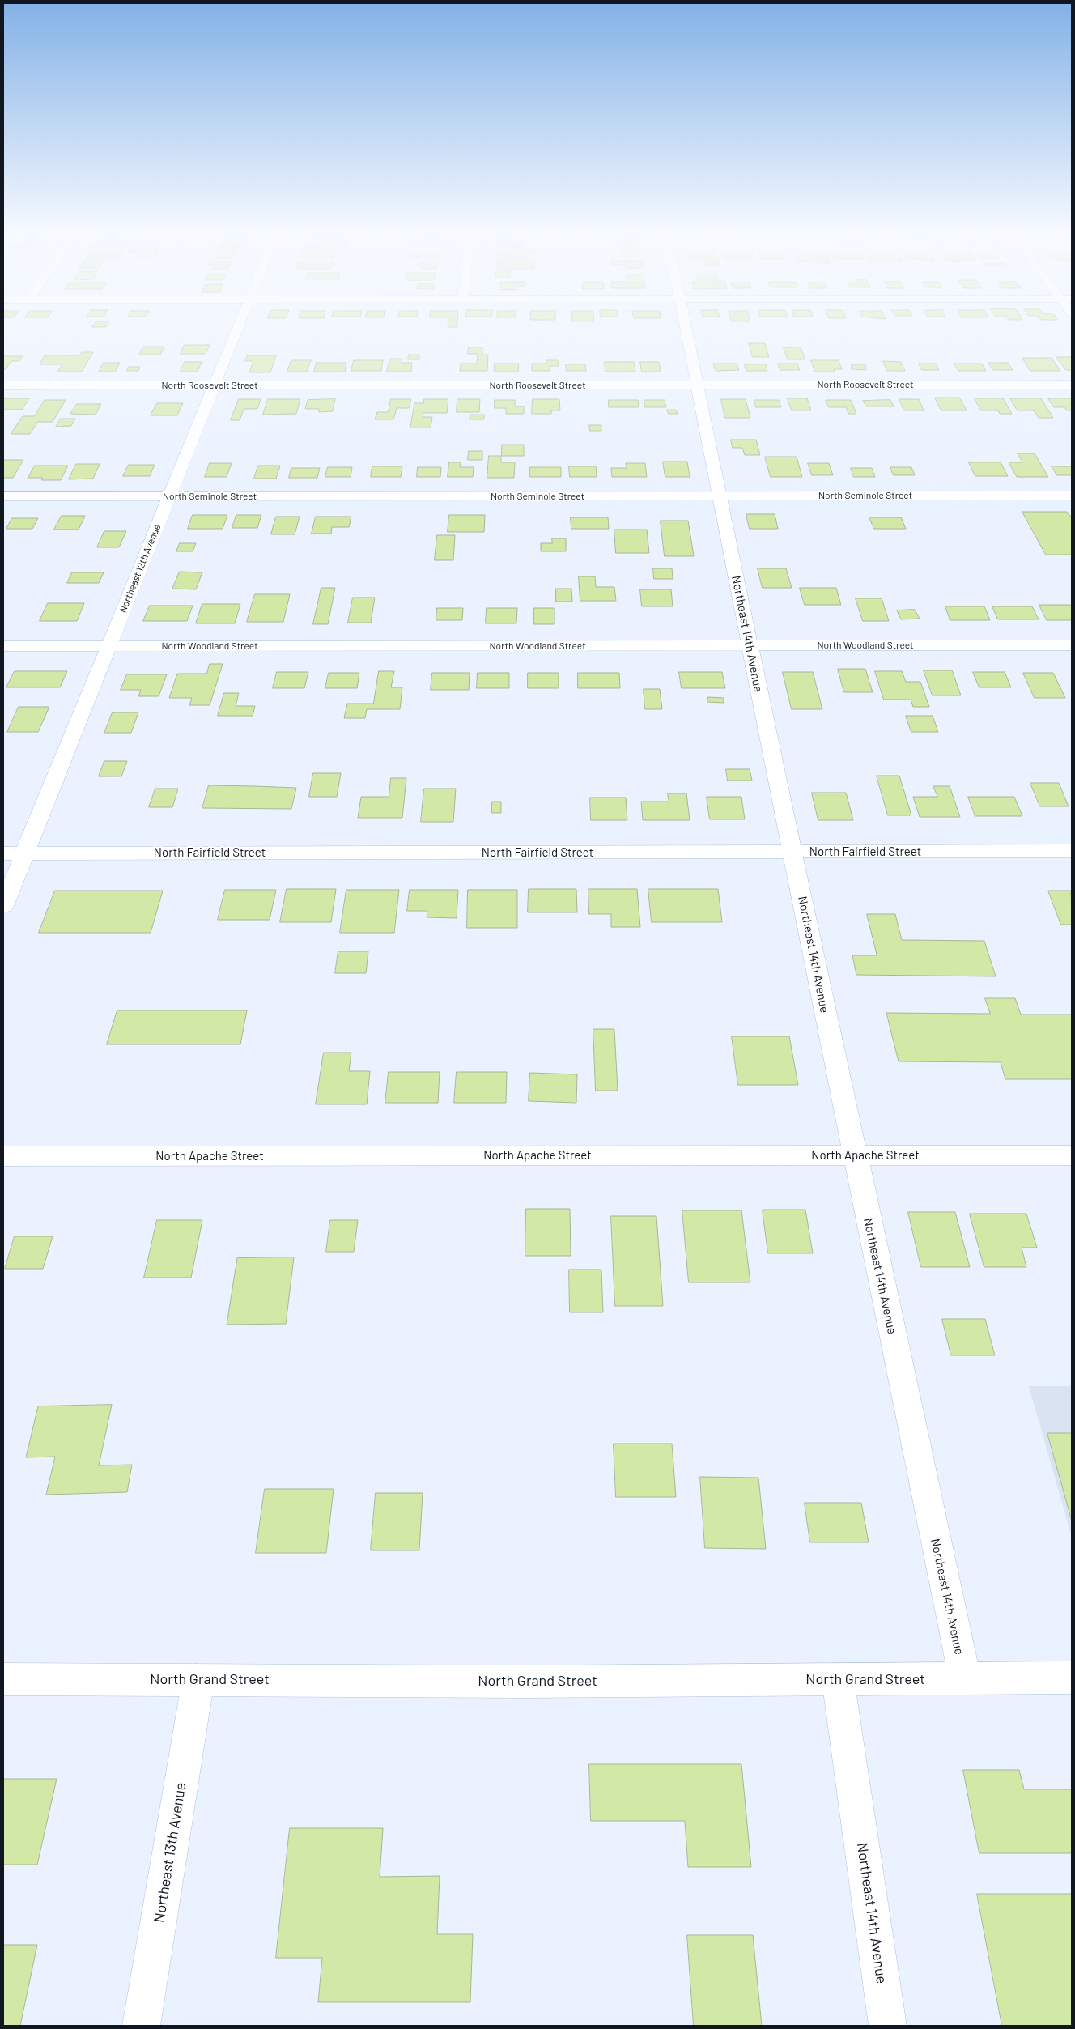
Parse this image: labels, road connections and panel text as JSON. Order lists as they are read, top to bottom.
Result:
{
  "streets": {
    "street": [
      "North Roosevelt Street",
      "North Seminole Street",
      "Northeast 12th Avenue",
      "Northeast 14th Avenue",
      "North Woodland Street",
      "North Fairfield Street",
      "North Apache Street",
      "North Grand Street",
      "Northeast 13th Avenue"
    ]
  },
  "crossings": [
    ["North Roosevelt Street", "Northeast 12th Avenue"],
    ["North Roosevelt Street", "Northeast 14th Avenue"],
    ["North Seminole Street", "Northeast 12th Avenue"],
    ["North Seminole Street", "Northeast 14th Avenue"],
    ["Northeast 12th Avenue", "North Woodland Street"],
    ["Northeast 12th Avenue", "North Fairfield Street"],
    ["Northeast 14th Avenue", "North Woodland Street"],
    ["Northeast 14th Avenue", "North Fairfield Street"],
    ["Northeast 14th Avenue", "North Apache Street"],
    ["Northeast 14th Avenue", "North Grand Street"],
    ["North Grand Street", "Northeast 13th Avenue"]
  ]
}
